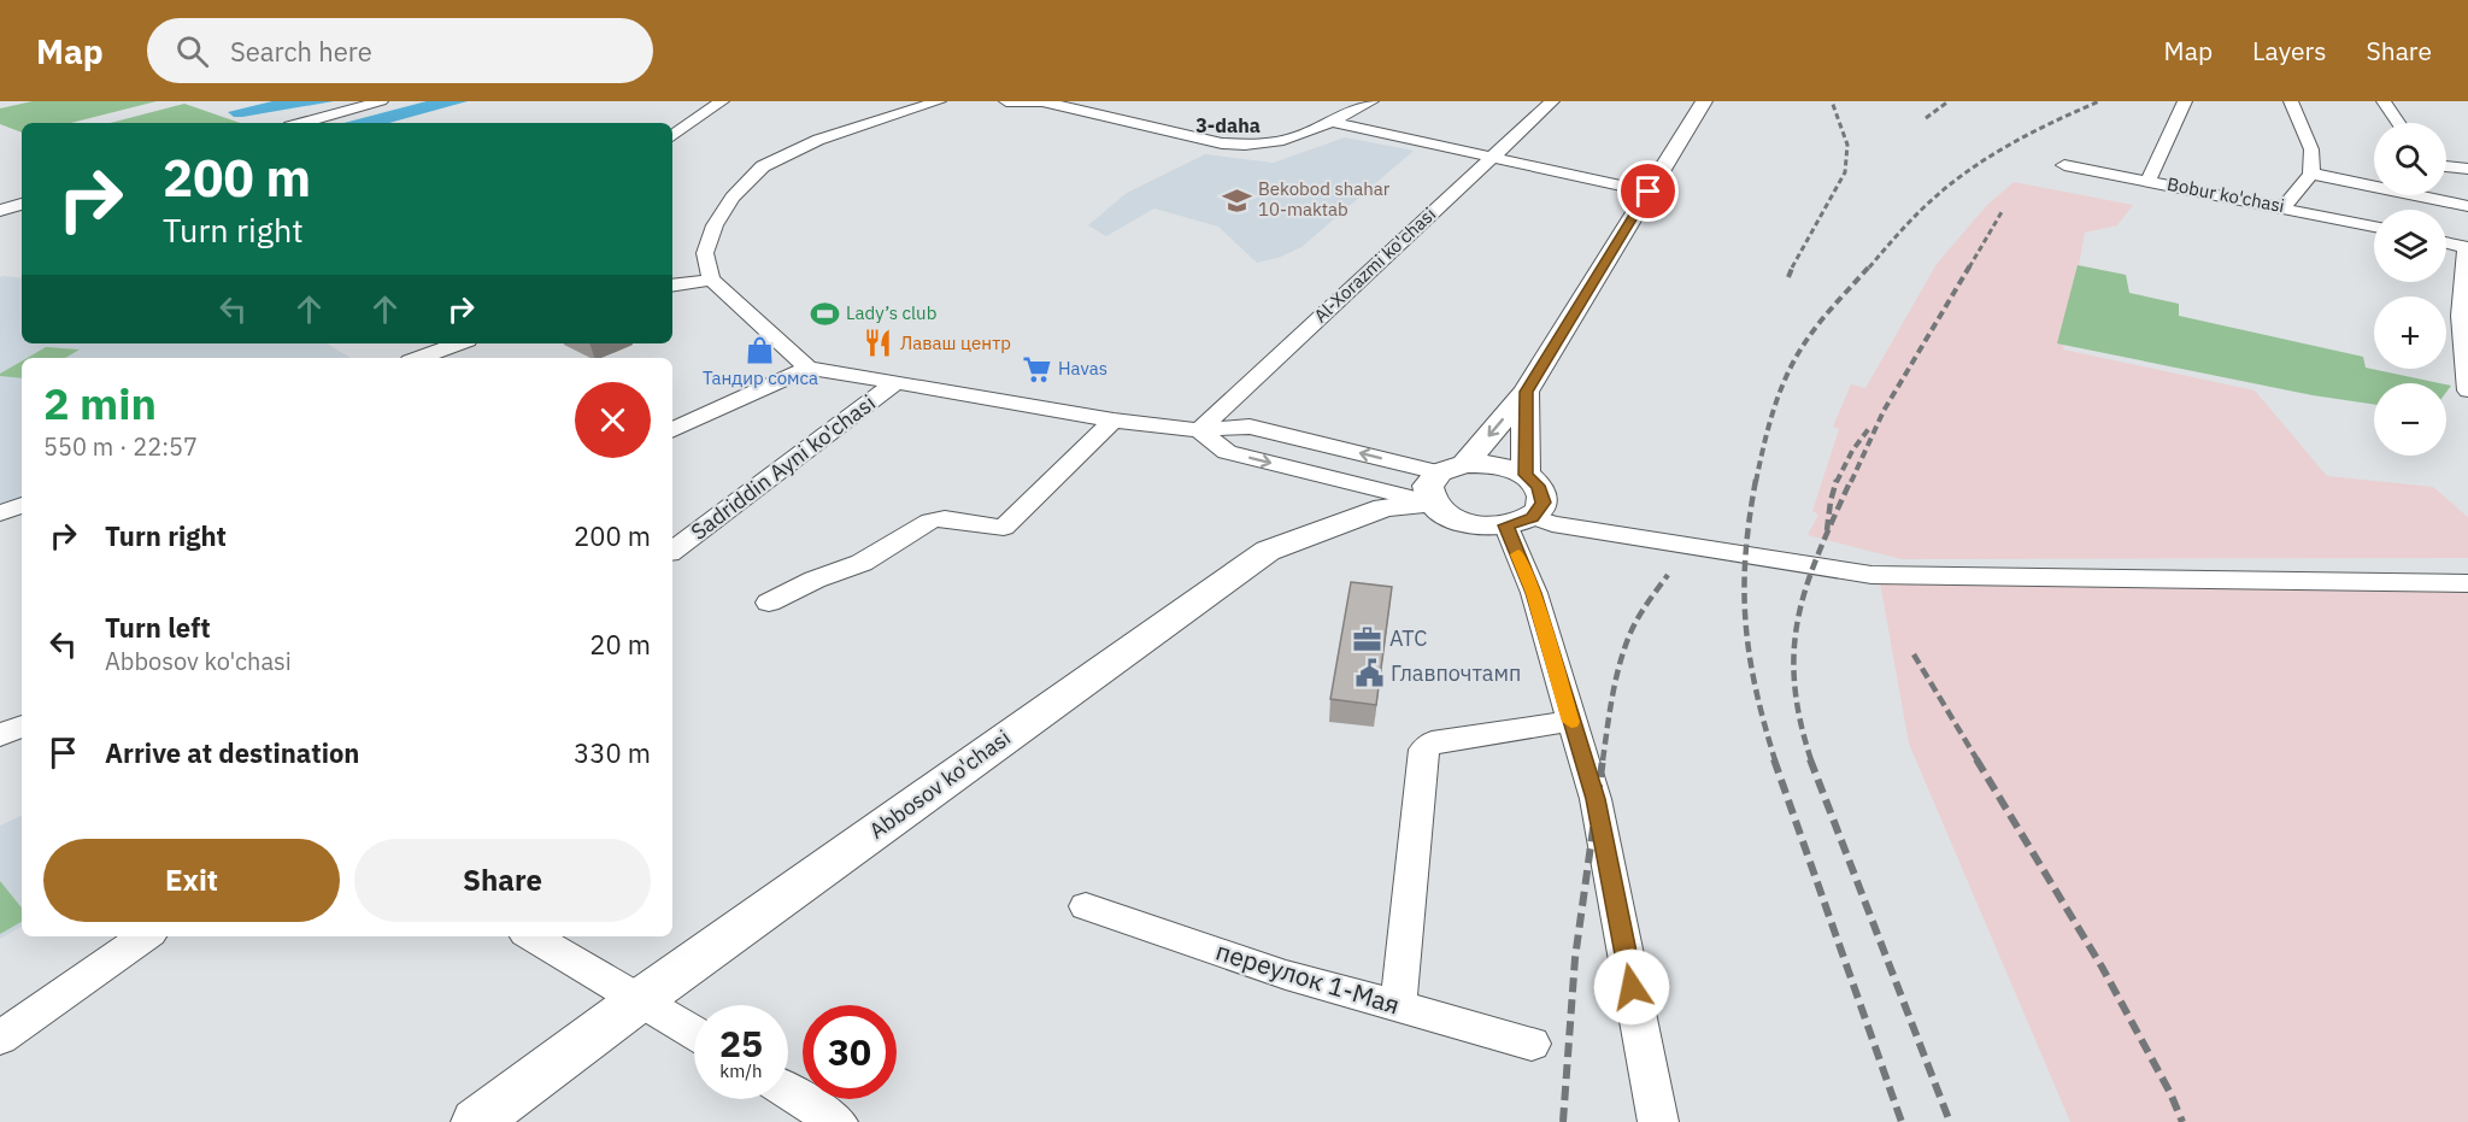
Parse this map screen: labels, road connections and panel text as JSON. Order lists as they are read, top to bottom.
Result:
{
  "streets": {
    "main road": ["Abbosov ko'chasi"],
    "street": [
      "Bobur ko'chasi",
      "Al-Xorazmi ko'chasi",
      "Sadriddin Ayni ko'chasi",
      "переулок 1-Мая"
    ]
  },
  "districts": ["3-daha"],
  "places": {
    "school or university": ["Bekobod shahar 10-maktab"],
    "sports": ["Lady’s club"],
    "restaurant": ["Лаваш центр"],
    "shop": ["Тандир сомса"],
    "supermarket": ["Havas"],
    "office": ["АТС"],
    "public building": ["Главпочтамп"]
  },
  "page": {
    "header": "Map",
    "search": "Search here",
    "nav": ["Map", "Layers", "Share"],
    "map_buttons": ["+", "−"],
    "turn": ["200 m", "Turn right"],
    "heading": ["2 min", "550 m · 22:57"],
    "list": [
      {
        "name": "Turn right",
        "value": "200 m"
      },
      {
        "name": "Turn left",
        "note": "Abbosov ko'chasi",
        "value": "20 m"
      },
      {
        "name": "Arrive at destination",
        "value": "330 m"
      }
    ],
    "buttons": ["Exit", "Share"],
    "speed": "25 km/h",
    "limit": "30"
  }
}
